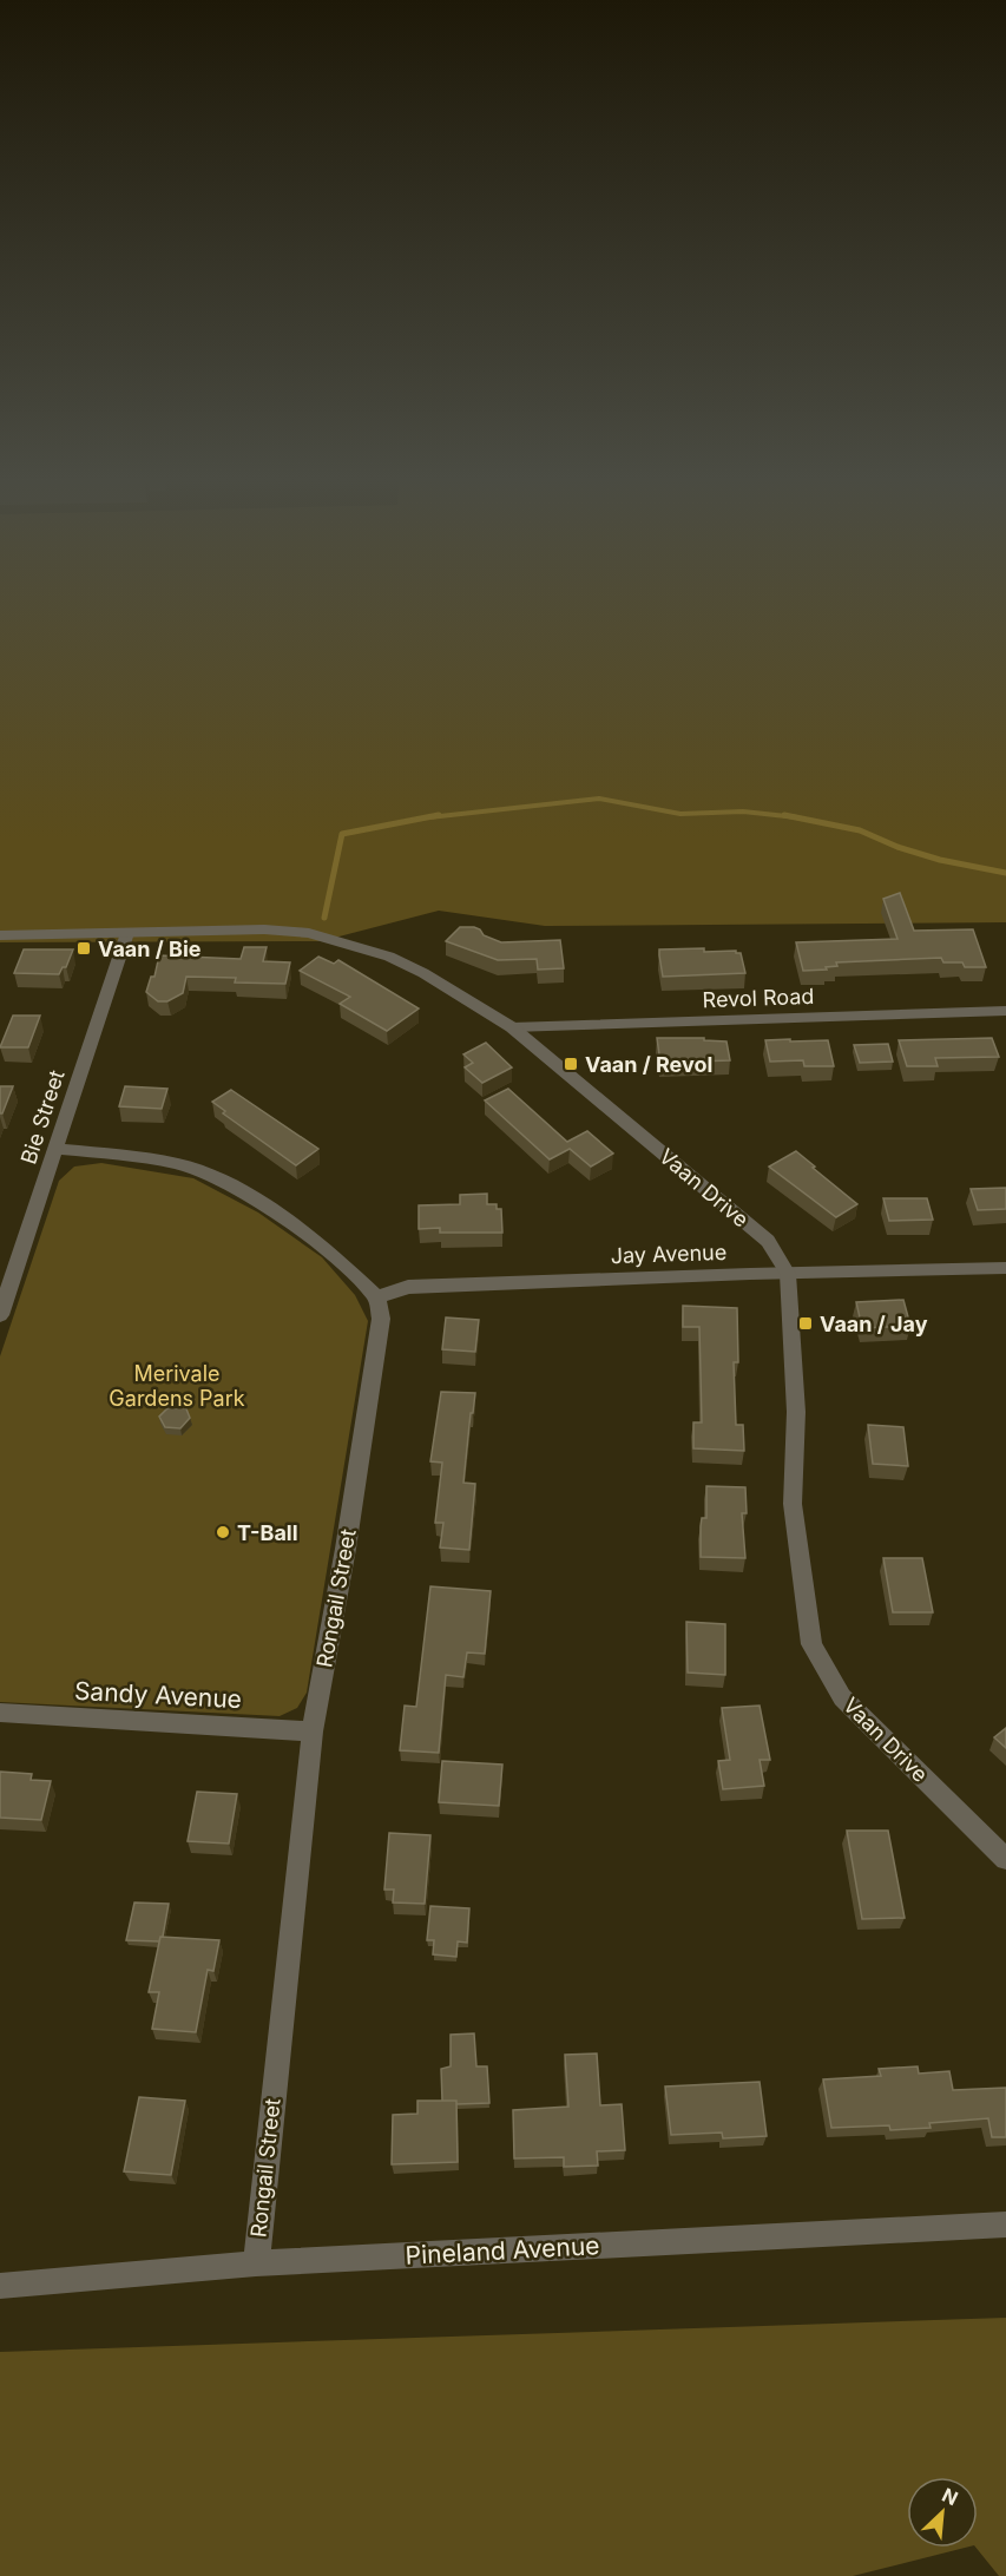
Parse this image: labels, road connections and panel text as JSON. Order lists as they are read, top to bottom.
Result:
{
  "streets": {
    "street": [
      "Revol Road",
      "Bie Street",
      "Vaan Drive",
      "Jay Avenue",
      "Rongail Street",
      "Sandy Avenue",
      "Pineland Avenue"
    ]
  },
  "crossings": [
    ["Revol Road", "Vaan Drive"],
    ["Bie Street", "Vaan Drive"],
    ["Vaan Drive", "Jay Avenue"],
    ["Jay Avenue", "Rongail Street"],
    ["Rongail Street", "Sandy Avenue"],
    ["Rongail Street", "Pineland Avenue"]
  ],
  "parks": ["Merivale Gardens Park"],
  "places": {
    "transit": ["Vaan / Bie", "Vaan / Revol", "Vaan / Jay"],
    "other": ["T-Ball"]
  },
  "north": "top right"
}
